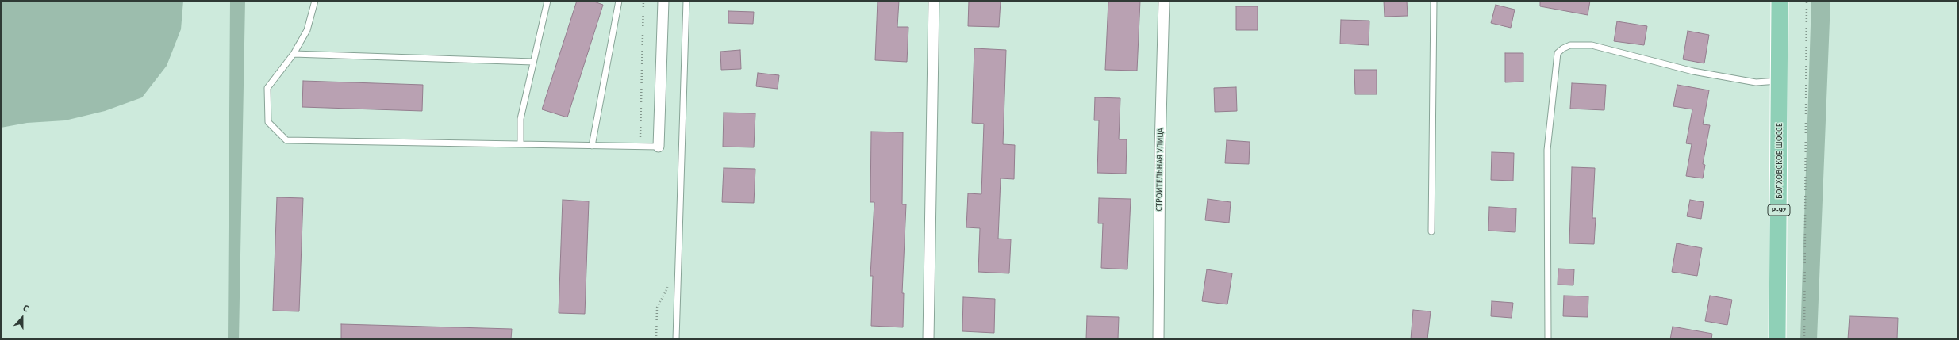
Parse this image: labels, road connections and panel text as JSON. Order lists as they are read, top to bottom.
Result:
{
  "streets": {
    "main road": ["БОЛХОВСКОЕ ШОССЕ", "Р-92"],
    "street": ["СТРОИТЕЛЬНАЯ УЛИЦА"]
  },
  "north": "top"
}
